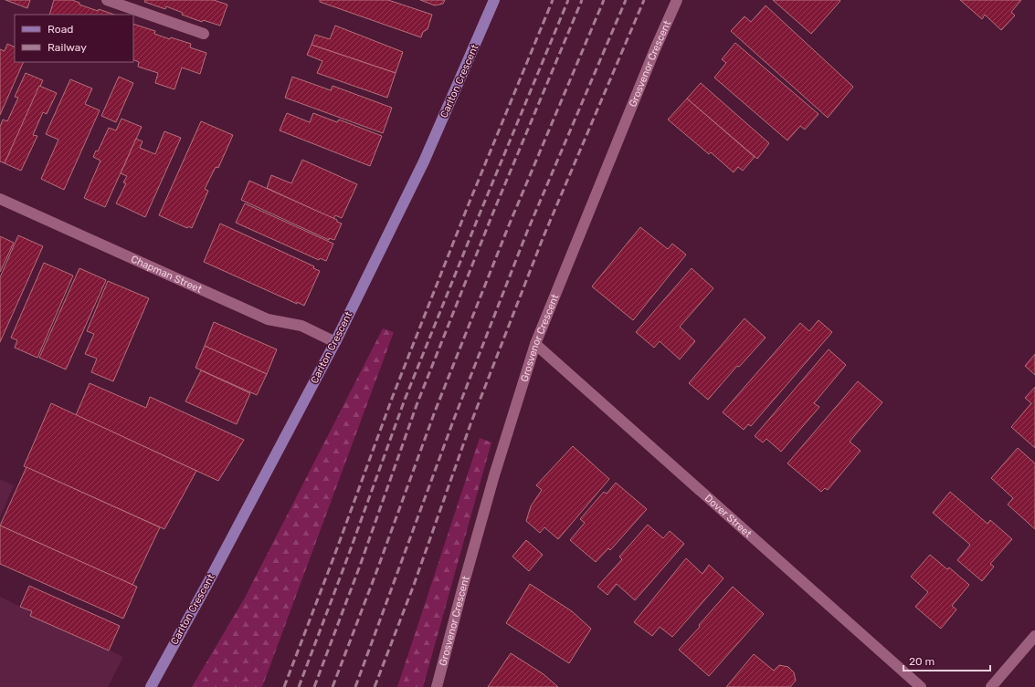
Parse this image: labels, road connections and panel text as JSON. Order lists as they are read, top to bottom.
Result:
{
  "streets": {
    "main road": ["Carlton Crescent"],
    "street": ["Grosvenor Crescent", "Chapman Street", "Dover Street"]
  },
  "crossings": [
    ["Grosvenor Crescent", "Dover Street"],
    ["Carlton Crescent", "Chapman Street"]
  ],
  "legend": ["Road", "Railway"],
  "scale_bar": "20 m"
}
